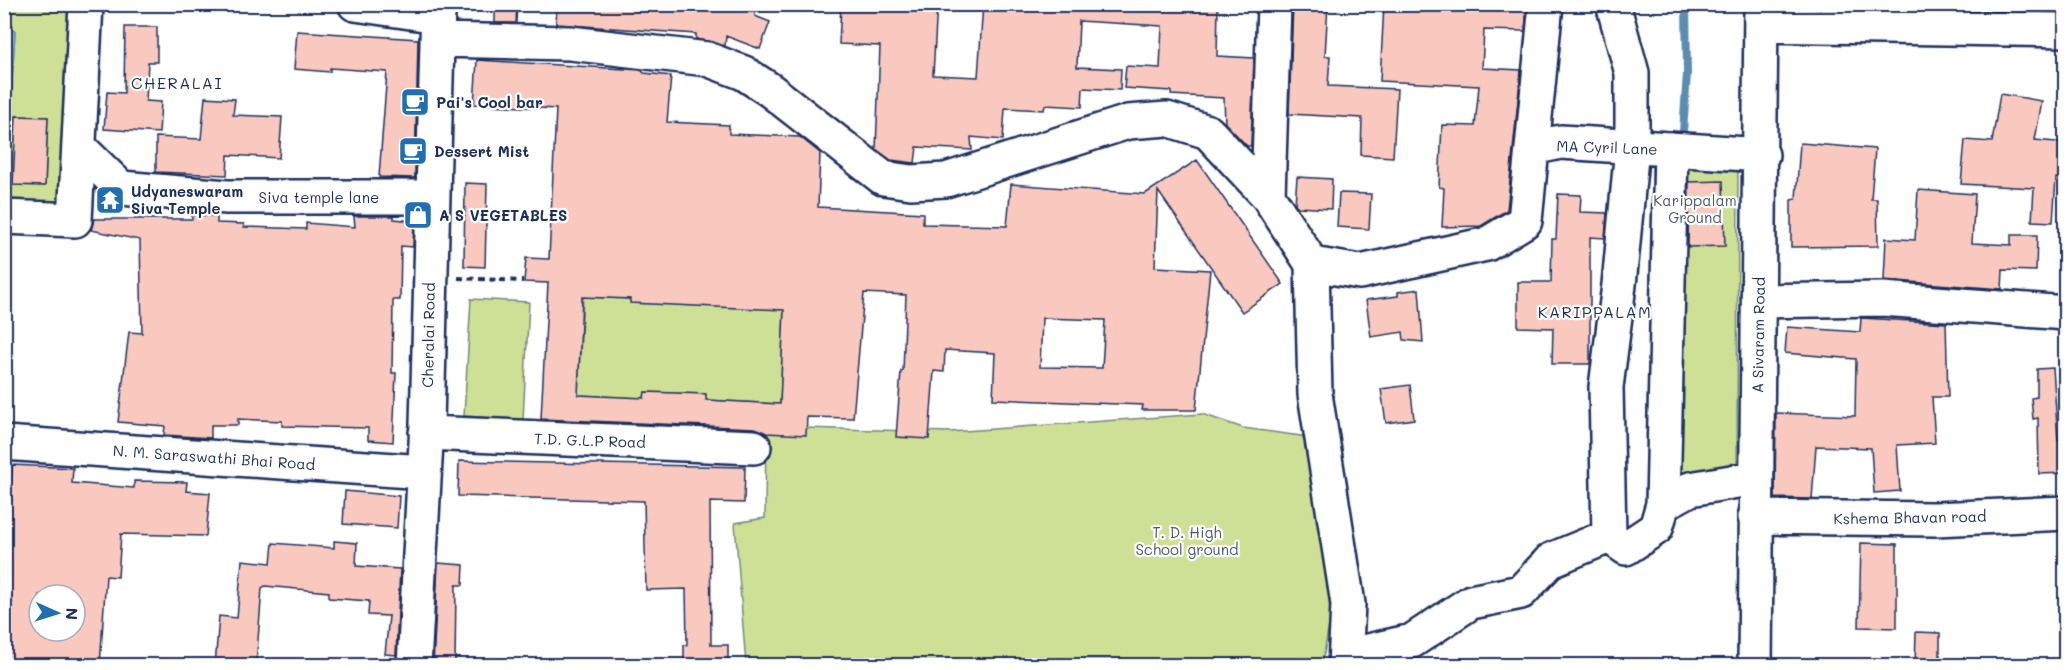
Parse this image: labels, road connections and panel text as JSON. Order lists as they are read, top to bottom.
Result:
{
  "streets": {
    "street": [
      "MA Cyril Lane",
      "Siva temple lane",
      "Cheralai Road",
      "A Sivaram Road",
      "T.D. G.L.P Road",
      "N. M. Saraswathi Bhai Road",
      "Kshema Bhavan road"
    ]
  },
  "crossings": [
    ["MA Cyril Lane", "A Sivaram Road"],
    ["Siva temple lane", "Cheralai Road"],
    ["Cheralai Road", "T.D. G.L.P Road"],
    ["Cheralai Road", "N. M. Saraswathi Bhai Road"],
    ["A Sivaram Road", "Kshema Bhavan road"]
  ],
  "districts": ["CHERALAI", "KARIPPALAM"],
  "parks": ["Karippalam Ground", "T. D. High School ground"],
  "places": {
    "cafe": ["Pai's Cool bar", "Dessert Mist"],
    "temple": ["Udyaneswaram Siva Temple"],
    "shop": ["A S VEGETABLES"]
  },
  "north": "right"
}
